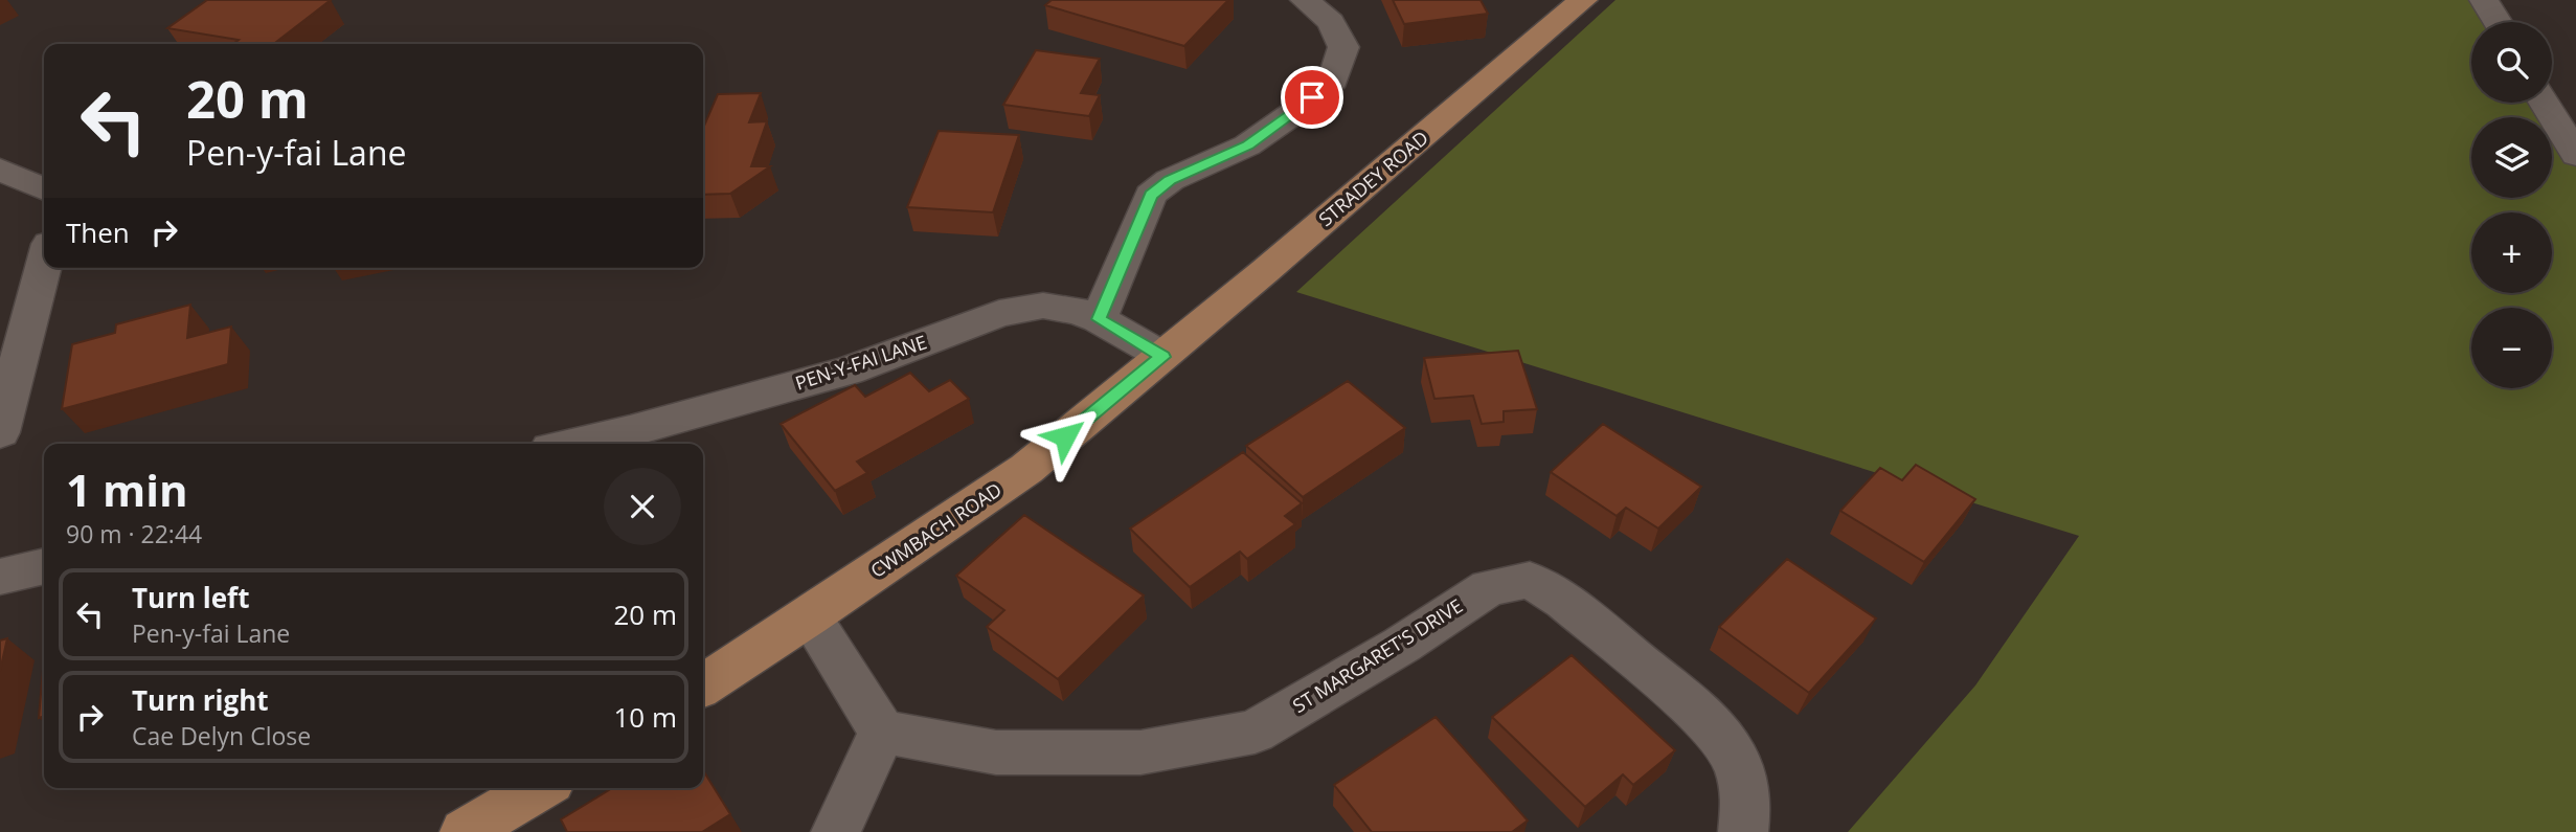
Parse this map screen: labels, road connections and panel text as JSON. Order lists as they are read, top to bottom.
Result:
{
  "streets": {
    "main road": ["STRADEY ROAD", "CWMBACH ROAD"],
    "street": ["PEN-Y-FAI LANE", "ST MARGARET'S DRIVE"]
  },
  "crossings": [
    ["STRADEY ROAD", "PEN-Y-FAI LANE"],
    ["STRADEY ROAD", "CWMBACH ROAD"],
    ["PEN-Y-FAI LANE", "CWMBACH ROAD"]
  ],
  "page": {
    "map_buttons": ["+", "−"],
    "turn": ["20 m", "Pen-y-fai Lane"],
    "then": "Then",
    "heading": ["1 min", "90 m · 22:44"],
    "list": [
      {
        "name": "Turn left",
        "note": "Pen-y-fai Lane",
        "value": "20 m"
      },
      {
        "name": "Turn right",
        "note": "Cae Delyn Close",
        "value": "10 m"
      }
    ]
  }
}
